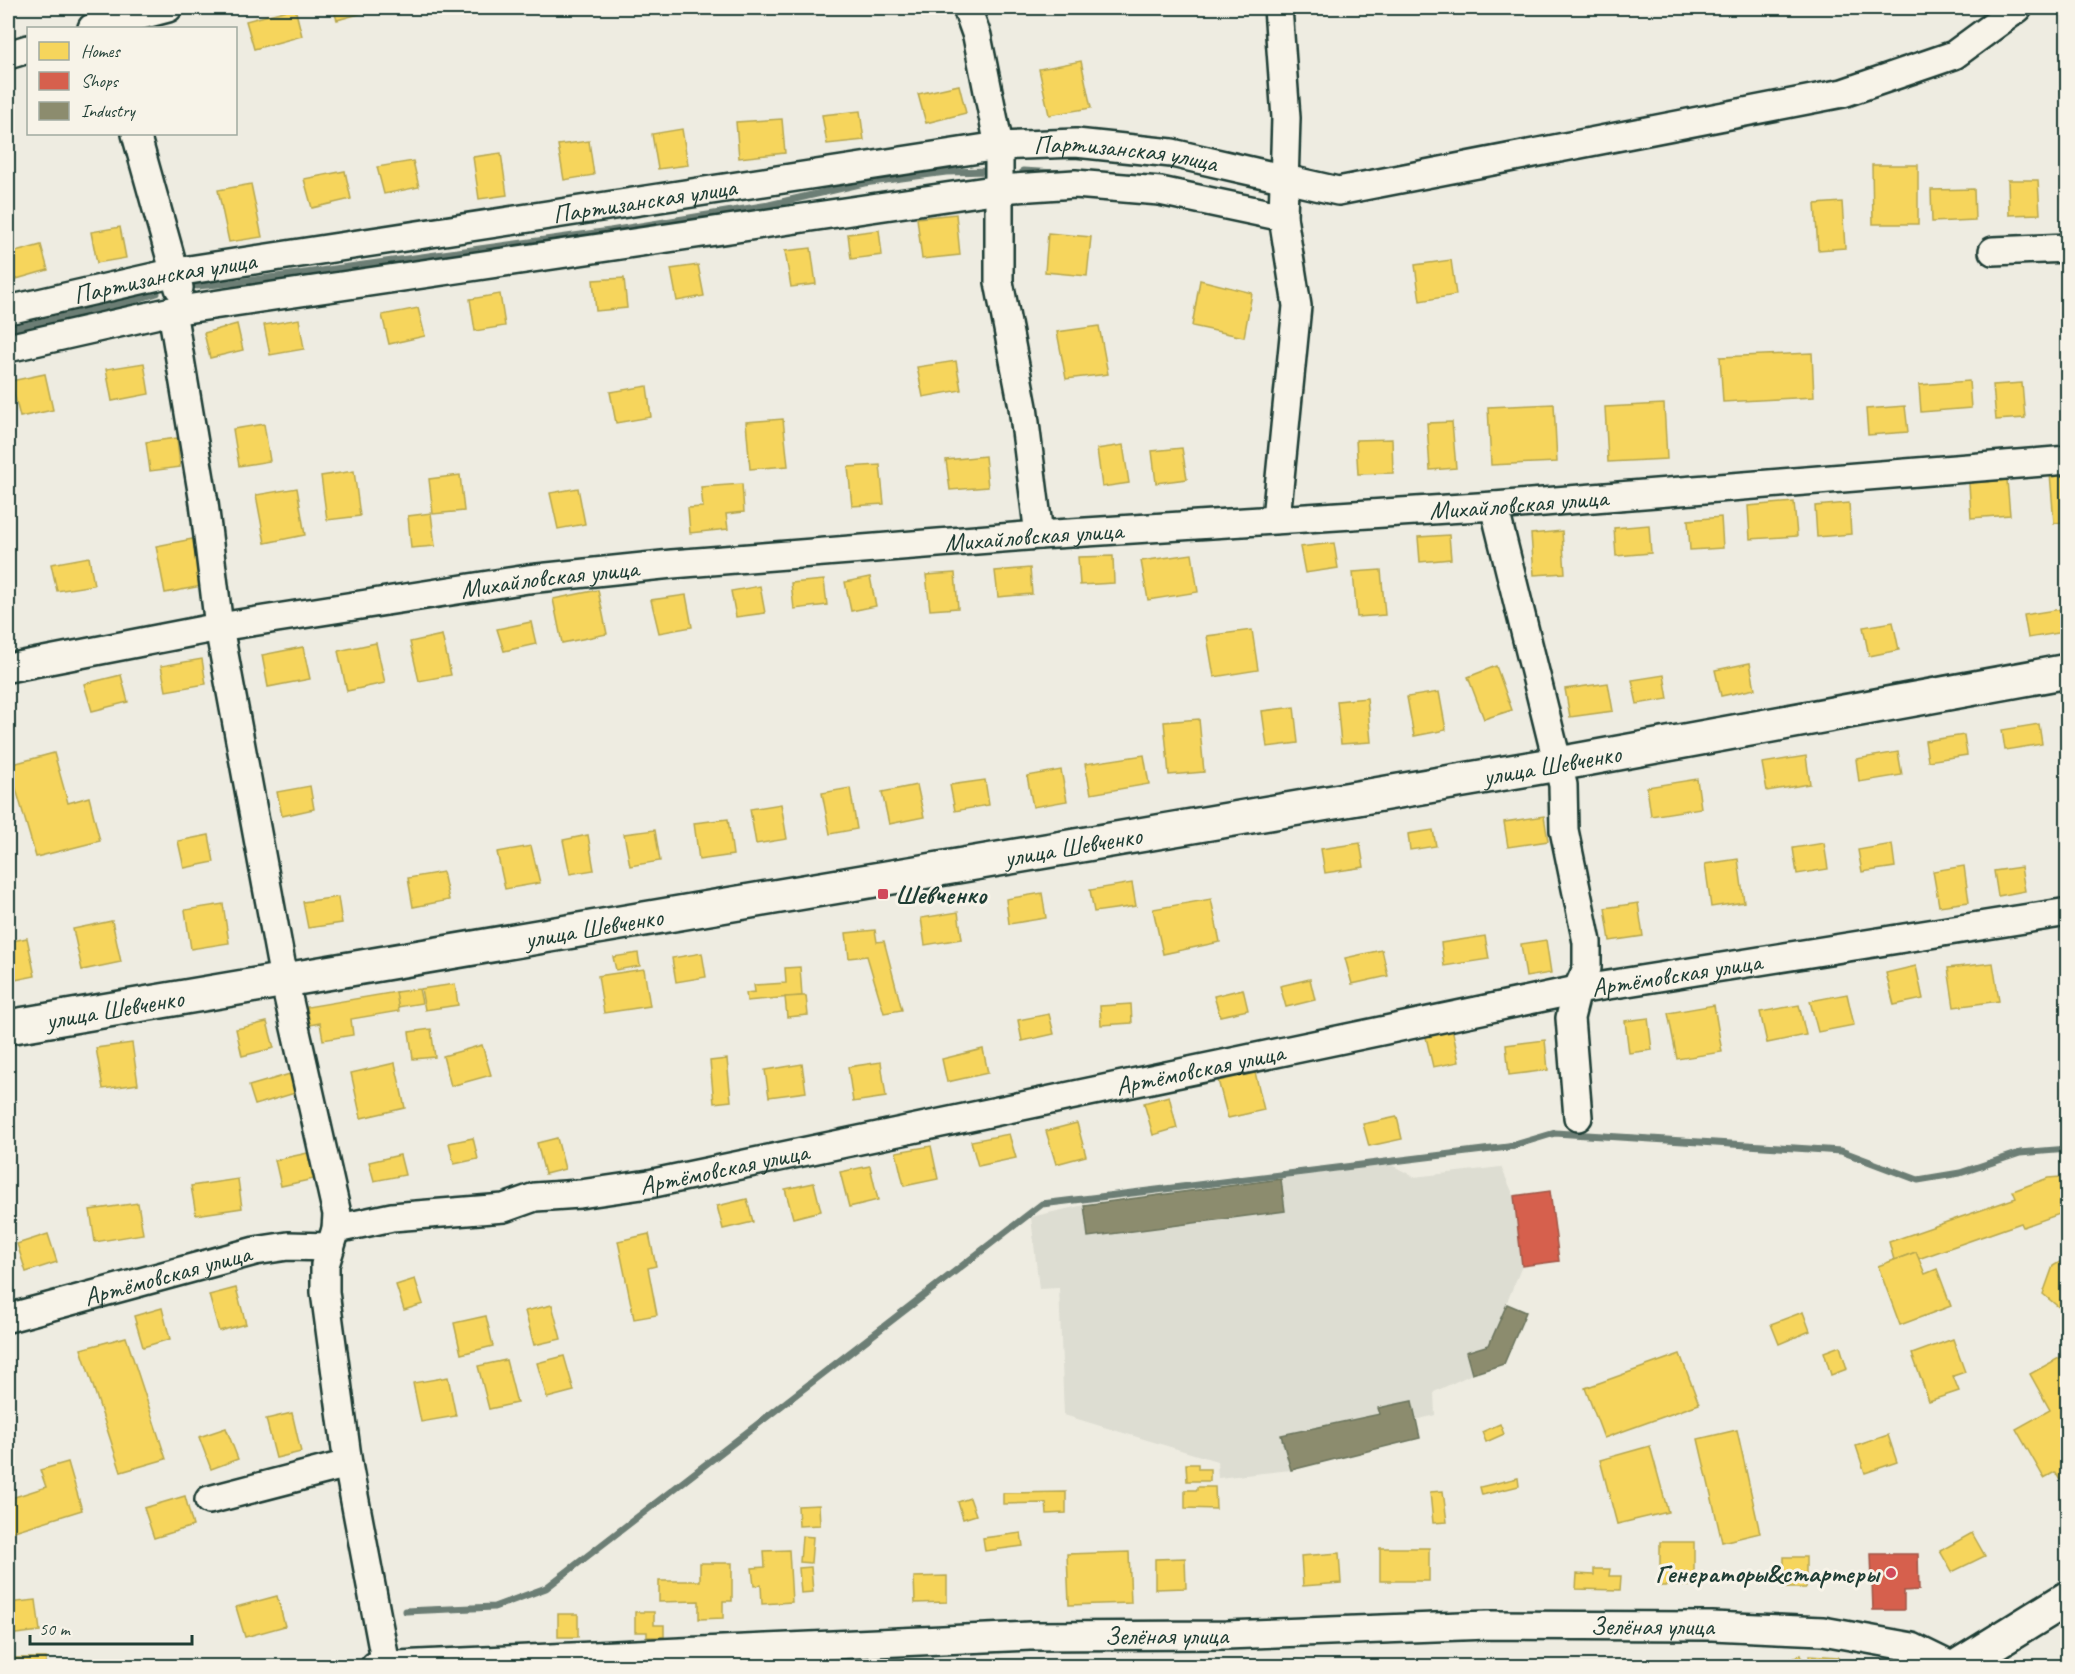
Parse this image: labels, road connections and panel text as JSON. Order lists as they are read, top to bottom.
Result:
{
  "streets": {
    "main road": ["улица Шевченко"],
    "street": [
      "Партизанская улица",
      "Михайловская улица",
      "Артёмовская улица",
      "Зелёная улица"
    ]
  },
  "places": {
    "transit": ["Шевченко"],
    "other": ["Генераторы&стартеры"]
  },
  "legend": ["Homes", "Shops", "Industry"],
  "scale_bar": "50 m"
}
